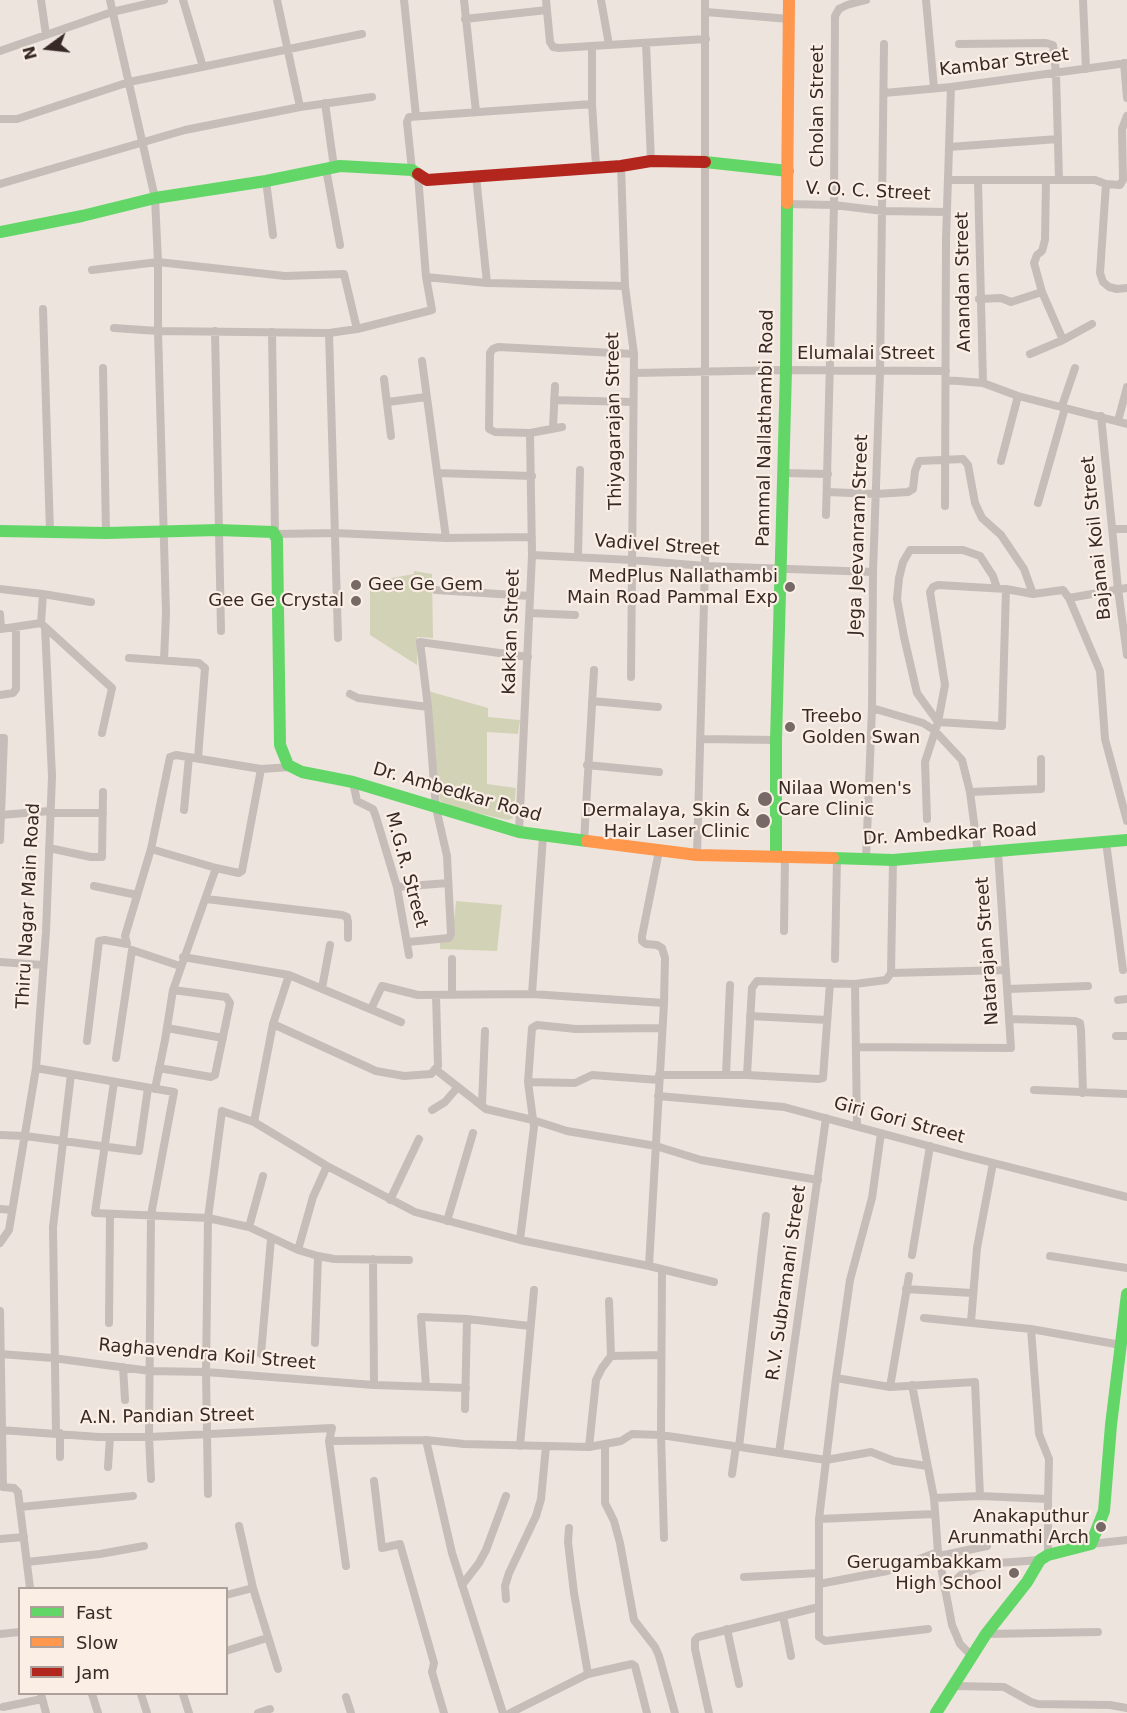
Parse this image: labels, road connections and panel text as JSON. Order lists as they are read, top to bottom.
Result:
{
  "streets": {
    "street": [
      "Kambar Street",
      "Cholan Street",
      "V. O. C. Street",
      "Anandan Street",
      "Elumalai Street",
      "Thiyagarajan Street",
      "Pammal Nallathambi Road",
      "Jega Jeevanram Street",
      "Bajanai Koil Street",
      "Vadivel Street",
      "Kakkan Street",
      "Dr. Ambedkar Road",
      "M.G.R. Street",
      "Thiru Nagar Main Road",
      "Natarajan Street",
      "Giri Gori Street",
      "R.V. Subramani Street",
      "Raghavendra Koil Street",
      "A.N. Pandian Street"
    ]
  },
  "crossings": [
    ["Kambar Street", "Jega Jeevanram Street"],
    ["Cholan Street", "V. O. C. Street"],
    ["Cholan Street", "Elumalai Street"],
    ["V. O. C. Street", "Pammal Nallathambi Road"],
    ["V. O. C. Street", "Jega Jeevanram Street"],
    ["Anandan Street", "Elumalai Street"],
    ["Elumalai Street", "Thiyagarajan Street"],
    ["Elumalai Street", "Pammal Nallathambi Road"],
    ["Elumalai Street", "Jega Jeevanram Street"],
    ["Elumalai Street", "Bajanai Koil Street"],
    ["Thiyagarajan Street", "Vadivel Street"],
    ["Pammal Nallathambi Road", "Vadivel Street"],
    ["Pammal Nallathambi Road", "Dr. Ambedkar Road"],
    ["Jega Jeevanram Street", "Vadivel Street"],
    ["Jega Jeevanram Street", "Dr. Ambedkar Road"],
    ["Vadivel Street", "Kakkan Street"],
    ["Kakkan Street", "Dr. Ambedkar Road"],
    ["Kakkan Street", "M.G.R. Street"],
    ["Dr. Ambedkar Road", "M.G.R. Street"],
    ["Dr. Ambedkar Road", "Natarajan Street"],
    ["Giri Gori Street", "R.V. Subramani Street"]
  ],
  "places": [
    "Gee Ge Gem",
    "MedPlus Nallathambi Main Road Pammal Exp",
    "Gee Ge Crystal",
    "Treebo Golden Swan",
    "Nilaa Women's Care Clinic",
    "Dermalaya, Skin & Hair Laser Clinic",
    "Anakaputhur Arunmathi Arch",
    "Gerugambakkam High School"
  ],
  "legend": ["Fast", "Slow", "Jam"],
  "north": "left"
}
